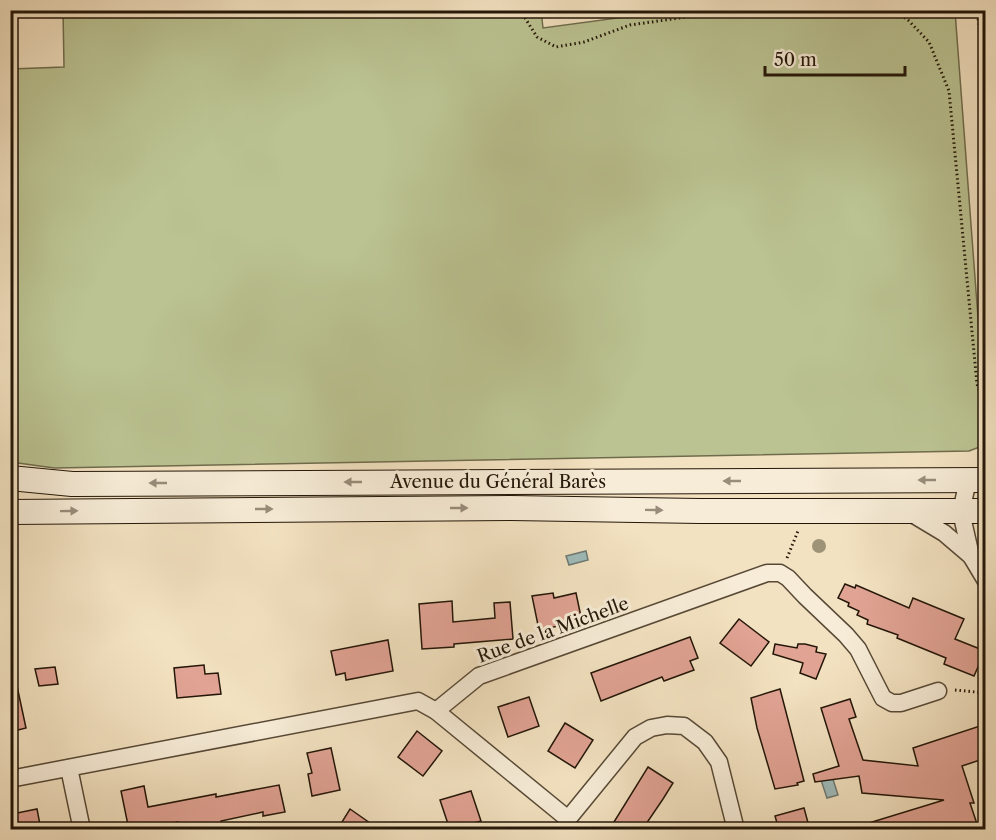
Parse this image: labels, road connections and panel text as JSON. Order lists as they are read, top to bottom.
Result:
{
  "streets": {
    "main road": ["Avenue du Général Barès"],
    "street": ["Rue de la Michelle"]
  },
  "scale_bar": "50 m"
}
